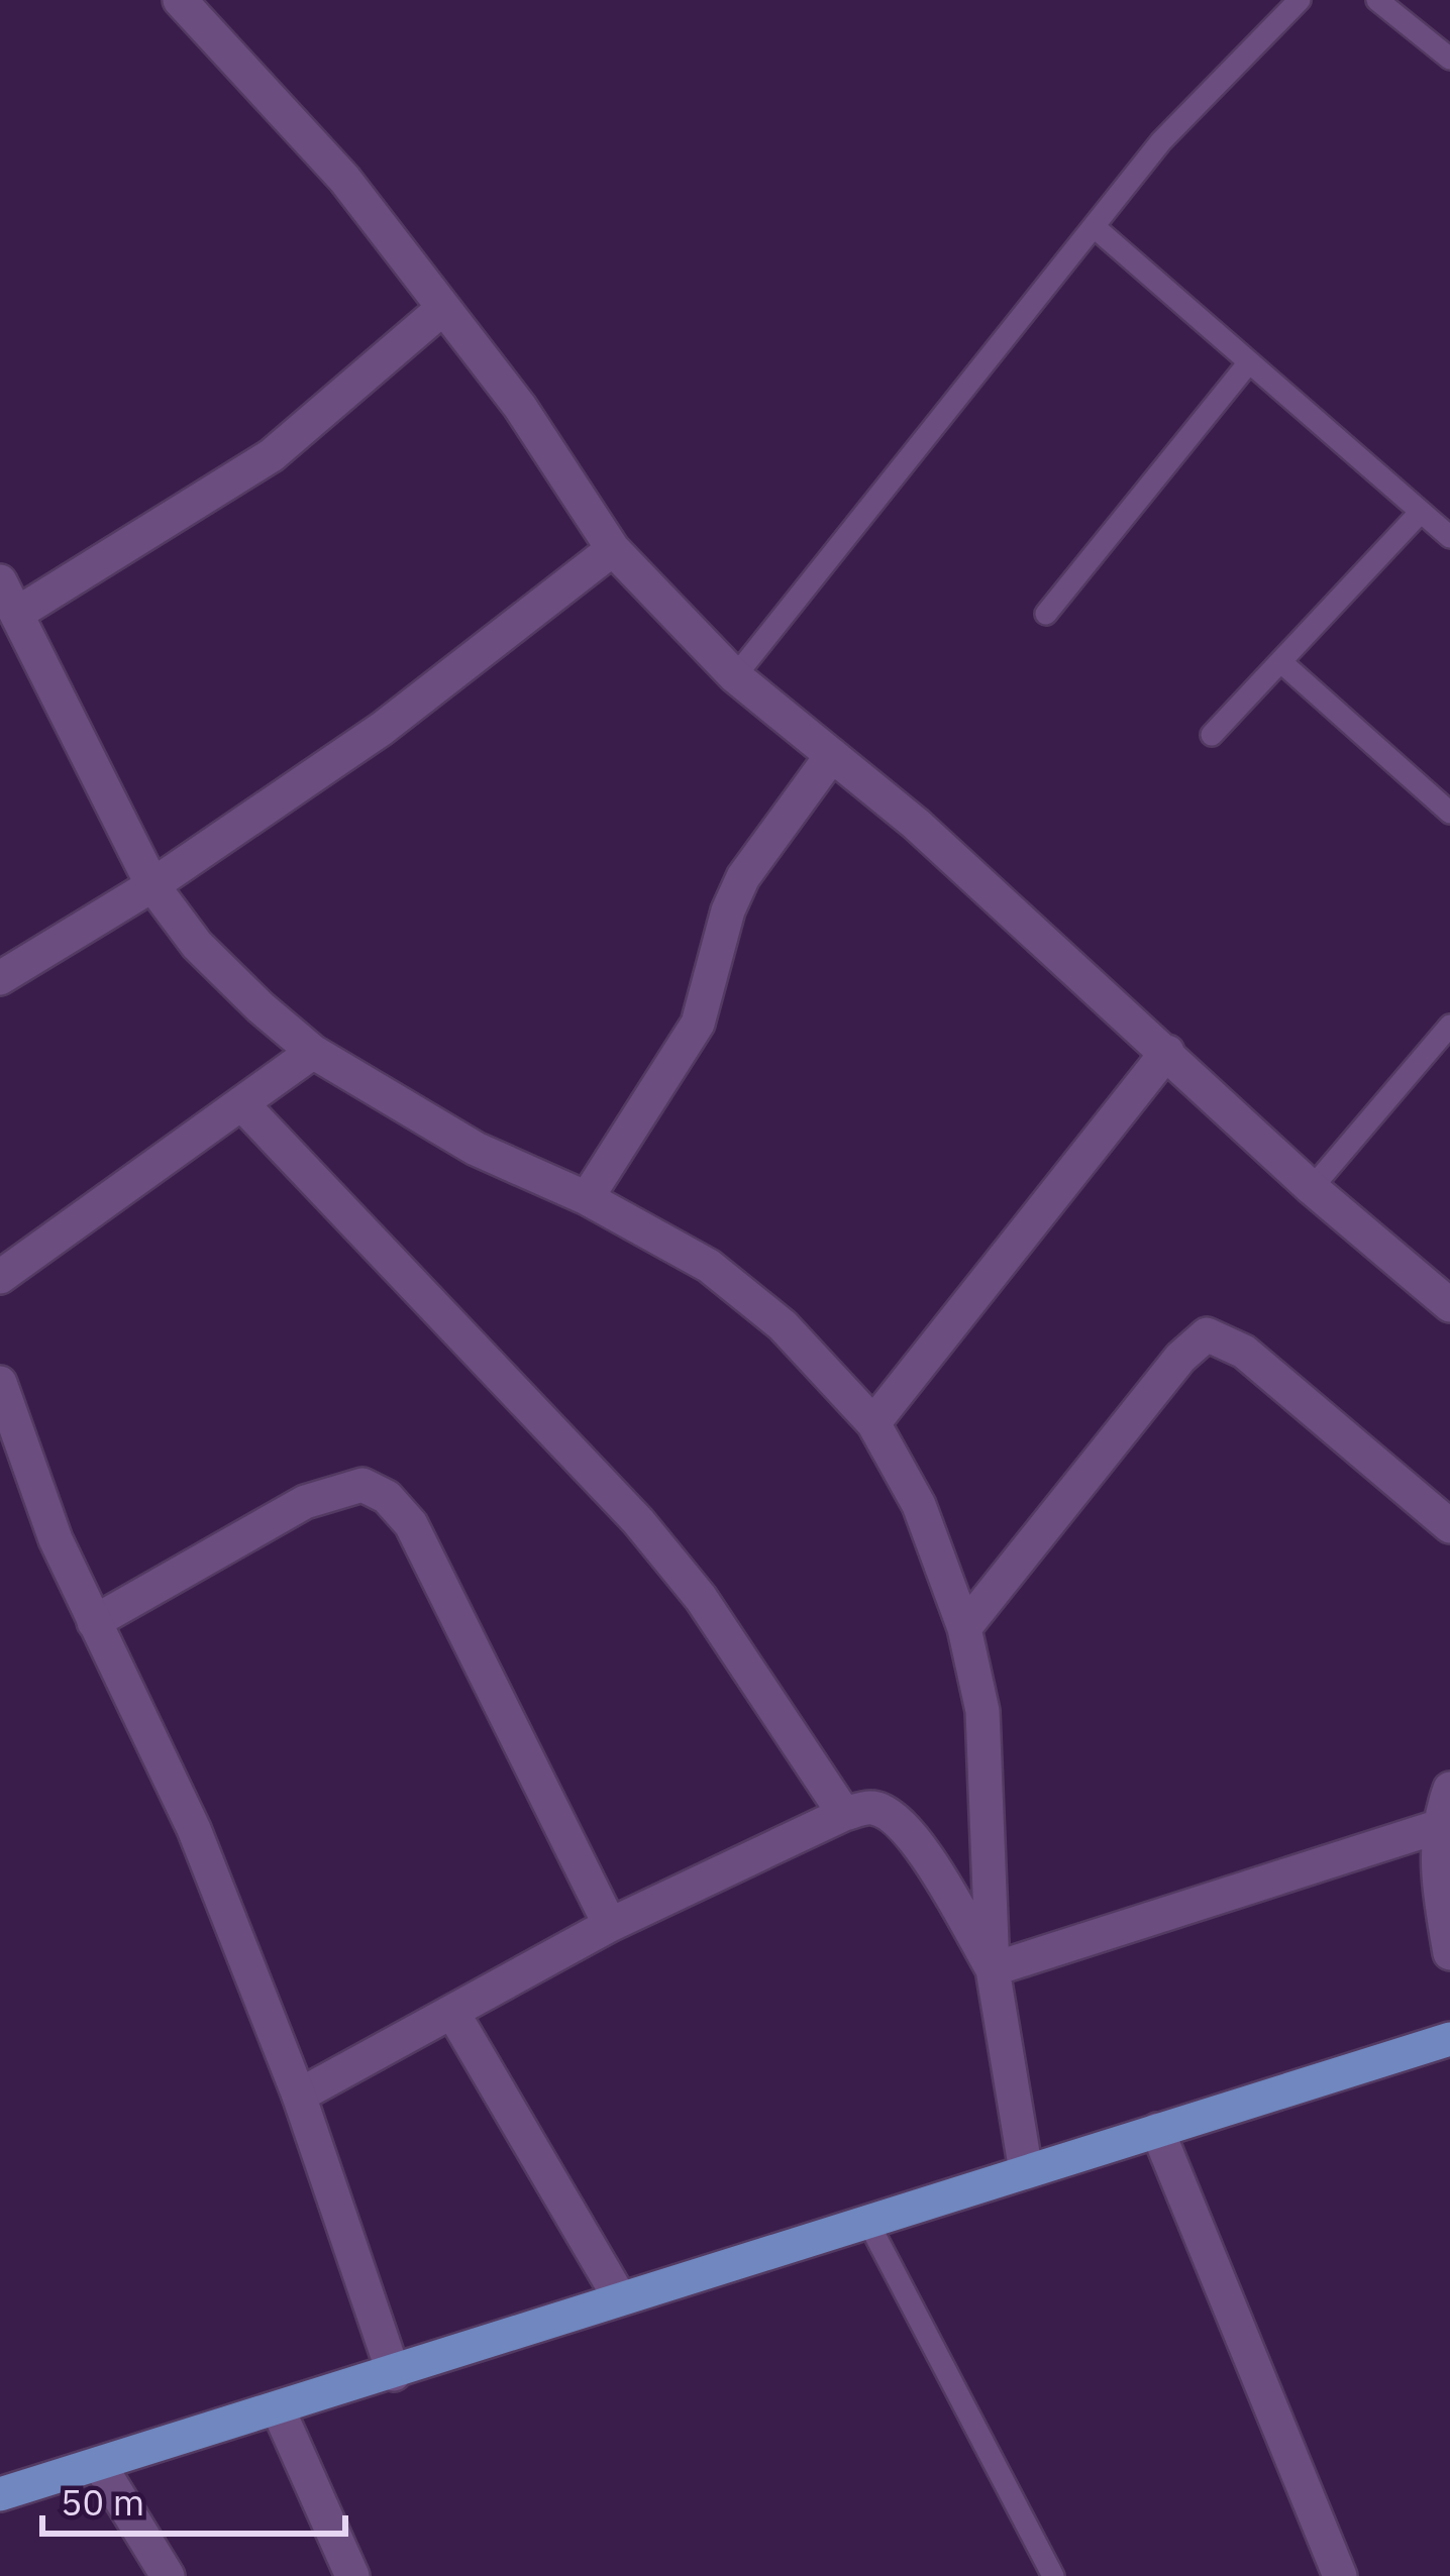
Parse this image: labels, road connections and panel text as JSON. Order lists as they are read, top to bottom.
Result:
{
  "scale_bar": "50 m"
}
